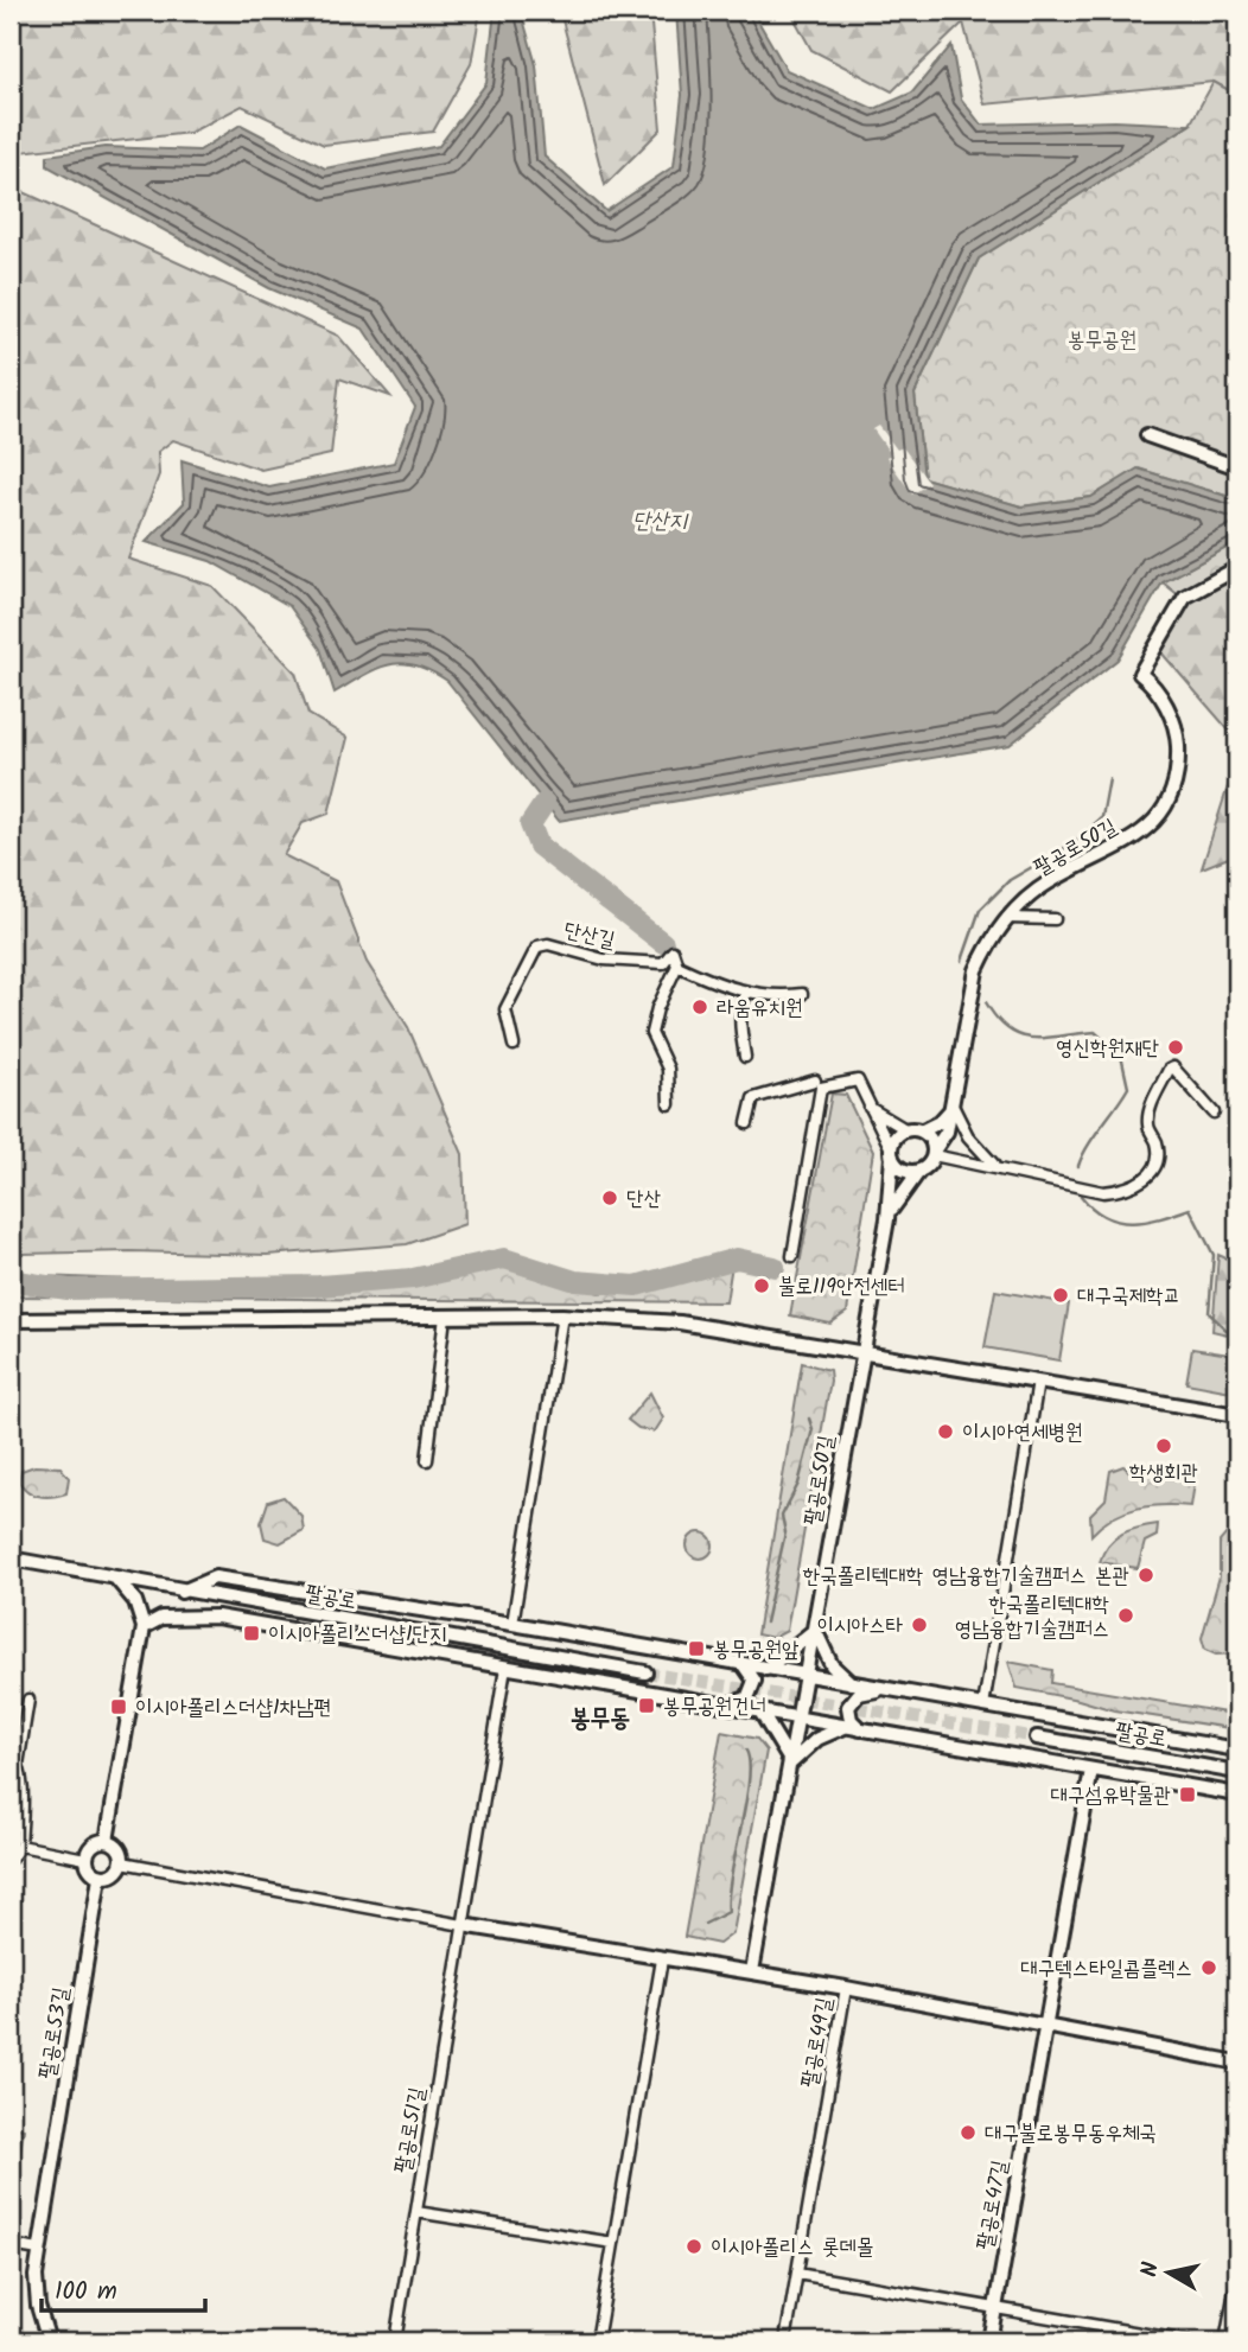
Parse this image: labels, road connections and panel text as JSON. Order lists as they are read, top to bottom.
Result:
{
  "streets": {
    "main road": [
      "팔공로50길",
      "팔공로",
      "팔공로53길",
      "팔공로49길",
      "팔공로47길"
    ],
    "street": ["단산길", "팔공로51길"]
  },
  "districts": ["봉무동"],
  "water": ["단산지"],
  "parks": ["봉무공원"],
  "places": {
    "other": [
      "라움유치원",
      "영신학원재단",
      "단산",
      "불로119안전센터",
      "대구국제학교",
      "이시아연세병원",
      "학생회관",
      "한국폴리텍대학 영남융합기술캠퍼스 본관",
      "한국폴리텍대학 영남융합기술캠퍼스",
      "이시아스타",
      "대구텍스타일콤플렉스",
      "대구불로봉무동우체국",
      "이시아폴리스 롯데몰"
    ],
    "transit": [
      "이시아폴리스더샵1단지",
      "봉무공원앞",
      "봉무공원건너",
      "이시아폴리스더샵1차남편",
      "대구섬유박물관"
    ]
  },
  "scale_bar": "100 m",
  "north": "left"
}
